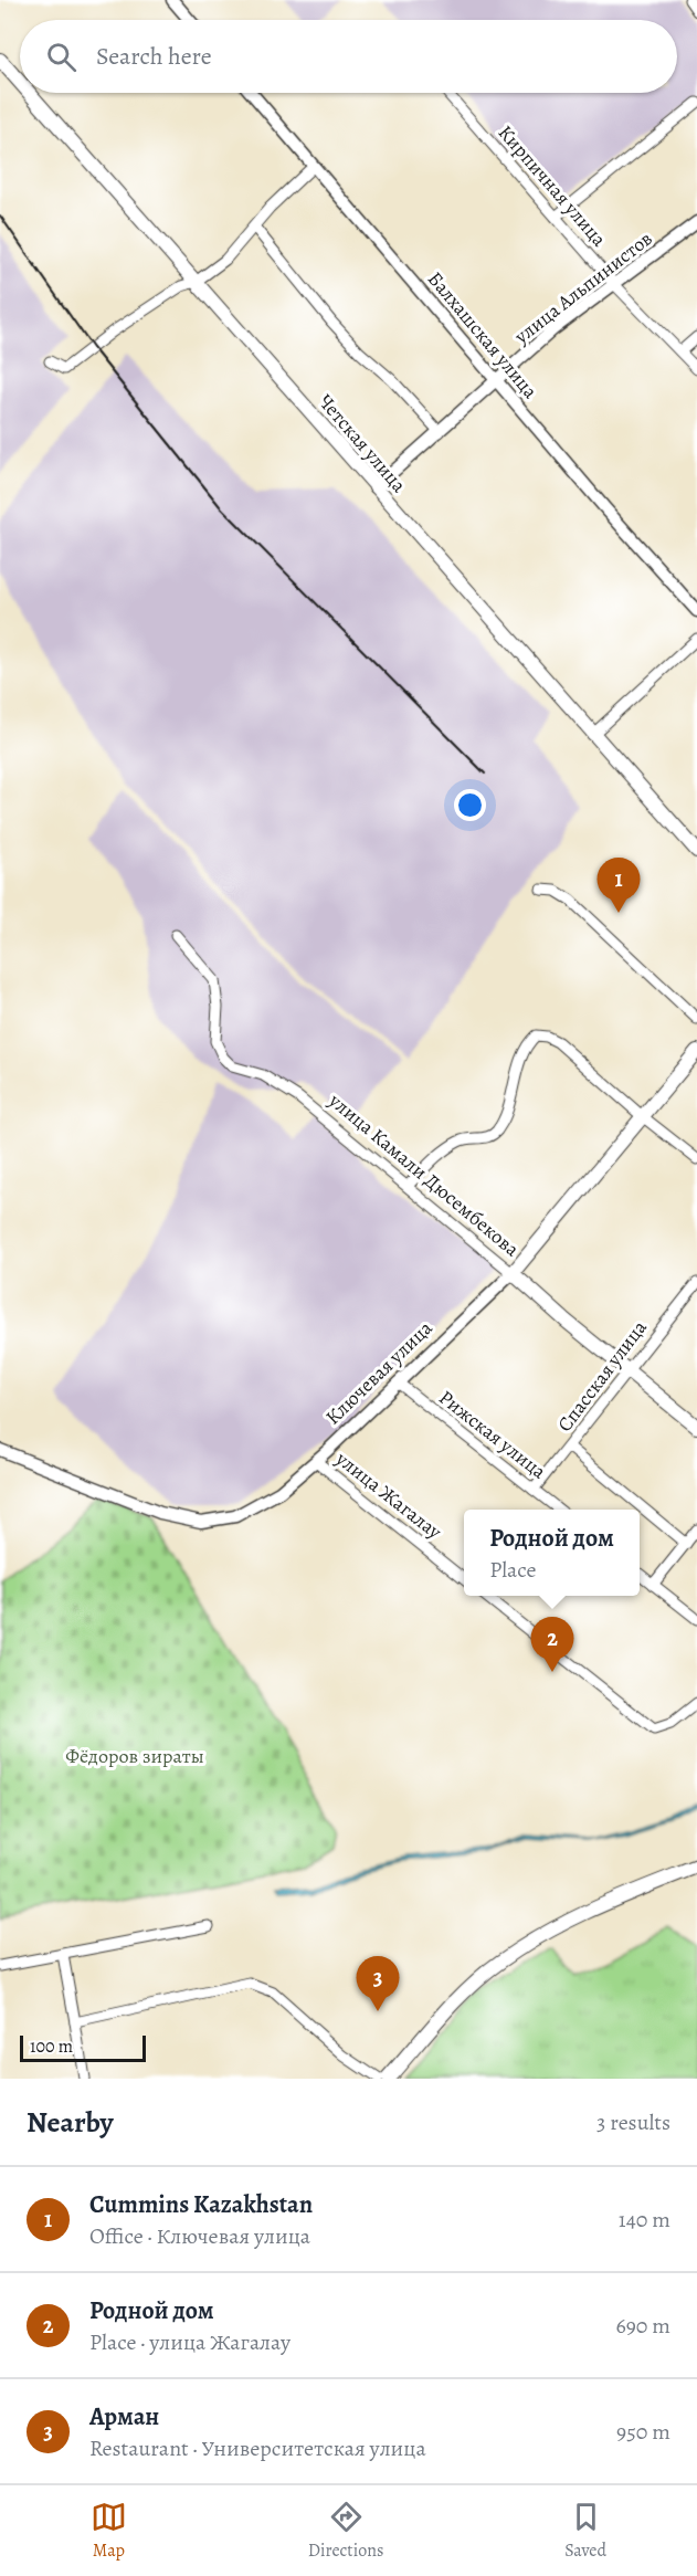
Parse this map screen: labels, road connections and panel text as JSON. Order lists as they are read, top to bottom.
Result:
{
  "streets": {
    "main road": ["Четская улица", "улица Камали Дюсембекова", "Ключевая улица"],
    "street": [
      "Кирпичная улица",
      "улица Альпинистов",
      "Балхашская улица",
      "Спасская улица",
      "Рижская улица",
      "улица Жагалау"
    ]
  },
  "crossings": [
    ["Кирпичная улица", "улица Альпинистов"],
    ["улица Альпинистов", "Балхашская улица"],
    ["улица Альпинистов", "Четская улица"],
    ["улица Камали Дюсембекова", "Ключевая улица"],
    ["улица Камали Дюсембекова", "Спасская улица"],
    ["Ключевая улица", "Рижская улица"],
    ["Ключевая улица", "улица Жагалау"],
    ["Спасская улица", "Рижская улица"]
  ],
  "parks": ["Фёдоров зираты"],
  "scale_bar": "100 m",
  "page": {
    "search": "Search here",
    "pins": ["1", "2", "3"],
    "popup": ["Родной дом", "Place"],
    "scale": "100 m",
    "heading": ["Nearby", "3 results"],
    "list": [
      {
        "mark": "1",
        "name": "Cummins Kazakhstan",
        "note": "Office · Ключевая улица",
        "value": "140 m"
      },
      {
        "mark": "2",
        "name": "Родной дом",
        "note": "Place · улица Жагалау",
        "value": "690 m"
      },
      {
        "mark": "3",
        "name": "Арман",
        "note": "Restaurant · Университетская улица",
        "value": "950 m"
      }
    ],
    "nav": ["Map", "Directions", "Saved"]
  }
}
